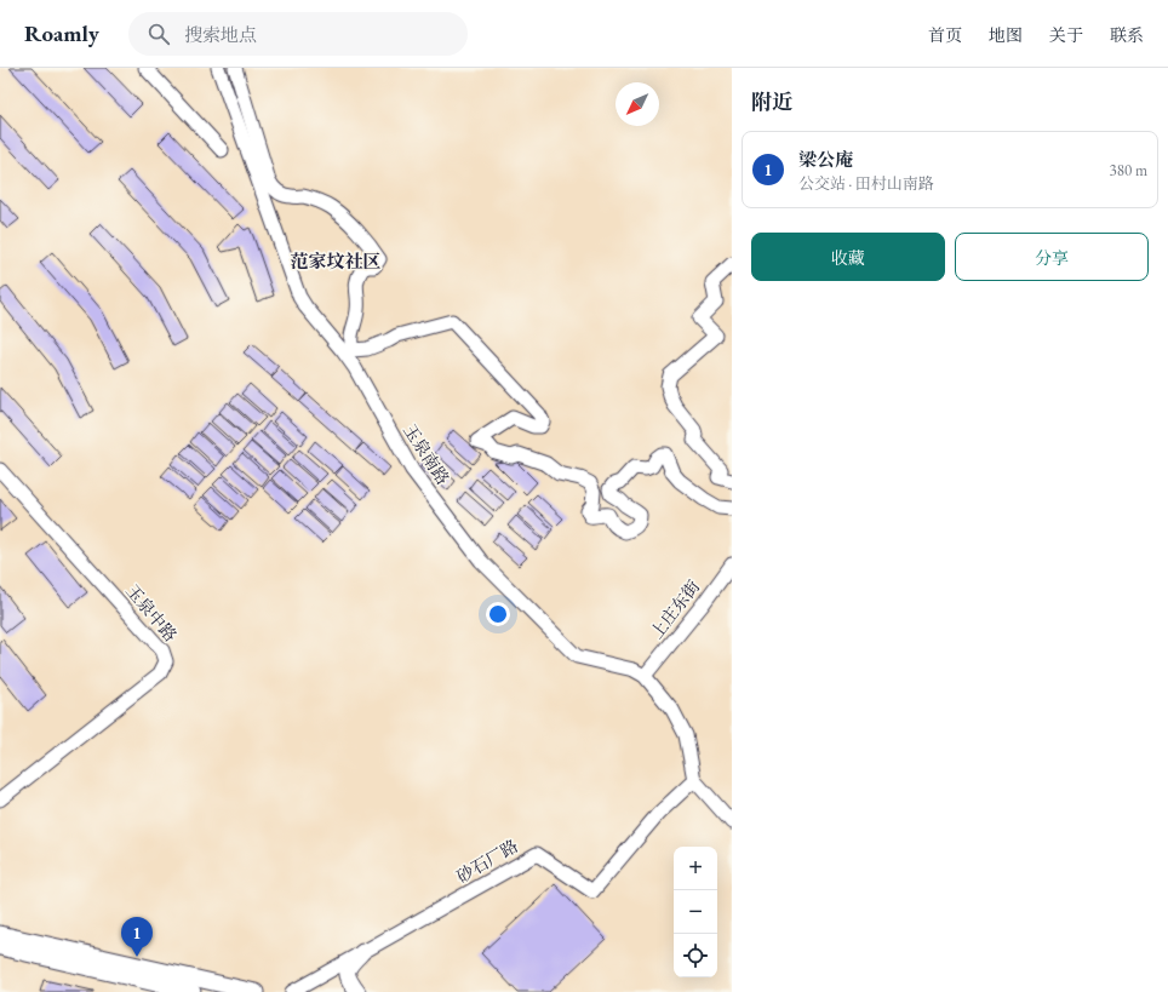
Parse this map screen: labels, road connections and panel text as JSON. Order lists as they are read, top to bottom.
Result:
{
  "streets": {
    "street": [
      "玉泉南路",
      "上庄东街",
      "玉泉中路",
      "砂石厂路"
    ]
  },
  "crossings": [
    ["玉泉南路", "上庄东街"],
    ["玉泉南路", "砂石厂路"]
  ],
  "districts": ["范家坟社区"],
  "north": "bottom left",
  "page": {
    "header": "Roamly",
    "search": "搜索地点",
    "nav": [
      "首页",
      "地图",
      "关于",
      "联系"
    ],
    "heading": "附近",
    "list": [
      {
        "mark": "1",
        "name": "梁公庵",
        "note": "公交站 · 田村山南路",
        "value": "380 m"
      }
    ],
    "buttons": ["收藏", "分享"],
    "map_buttons": ["+", "−"],
    "pins": "1"
  }
}
